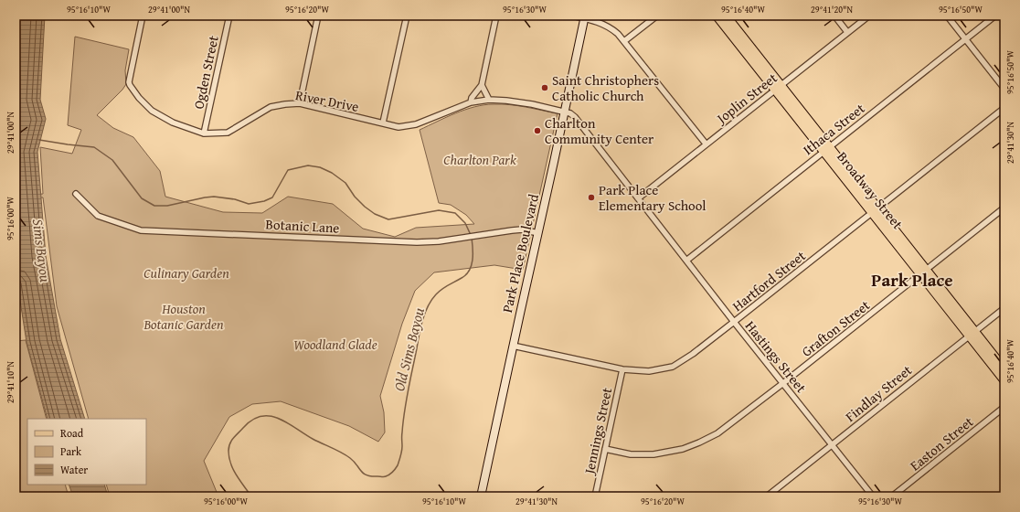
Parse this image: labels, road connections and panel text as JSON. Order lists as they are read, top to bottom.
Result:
{
  "streets": {
    "main road": ["Broadway Street"],
    "street": [
      "Ogden Street",
      "Joplin Street",
      "River Drive",
      "Ithaca Street",
      "Botanic Lane",
      "Park Place Boulevard",
      "Hartford Street",
      "Grafton Street",
      "Hastings Street",
      "Findlay Street",
      "Jennings Street",
      "Easton Street"
    ]
  },
  "crossings": [
    ["Ogden Street", "River Drive"],
    ["Joplin Street", "Broadway Street"],
    ["Joplin Street", "Hastings Street"],
    ["River Drive", "Park Place Boulevard"],
    ["River Drive", "Hastings Street"],
    ["Ithaca Street", "Broadway Street"],
    ["Ithaca Street", "Hastings Street"],
    ["Broadway Street", "Hartford Street"],
    ["Broadway Street", "Grafton Street"],
    ["Broadway Street", "Findlay Street"],
    ["Botanic Lane", "Park Place Boulevard"],
    ["Park Place Boulevard", "Hartford Street"],
    ["Park Place Boulevard", "Hastings Street"],
    ["Hartford Street", "Hastings Street"],
    ["Hartford Street", "Jennings Street"],
    ["Grafton Street", "Hastings Street"],
    ["Grafton Street", "Jennings Street"],
    ["Hastings Street", "Findlay Street"]
  ],
  "districts": ["Park Place"],
  "water": ["Sims Bayou", "Old Sims Bayou"],
  "parks": [
    "Charlton Park",
    "Culinary Garden",
    "Houston Botanic Garden",
    "Woodland Glade"
  ],
  "places": ["Saint Christophers Catholic Church", "Charlton Community Center", "Park Place Elementary School"],
  "legend": ["Road", "Park", "Water"],
  "coordinates": [
    "95°16'10\"W",
    "29°41'00\"N",
    "95°16'20\"W",
    "95°16'30\"W",
    "95°16'40\"W",
    "29°41'20\"N",
    "95°16'50\"W",
    "29°41'30\"N",
    "95°16'00\"W",
    "29°41'10\"N"
  ]
}
